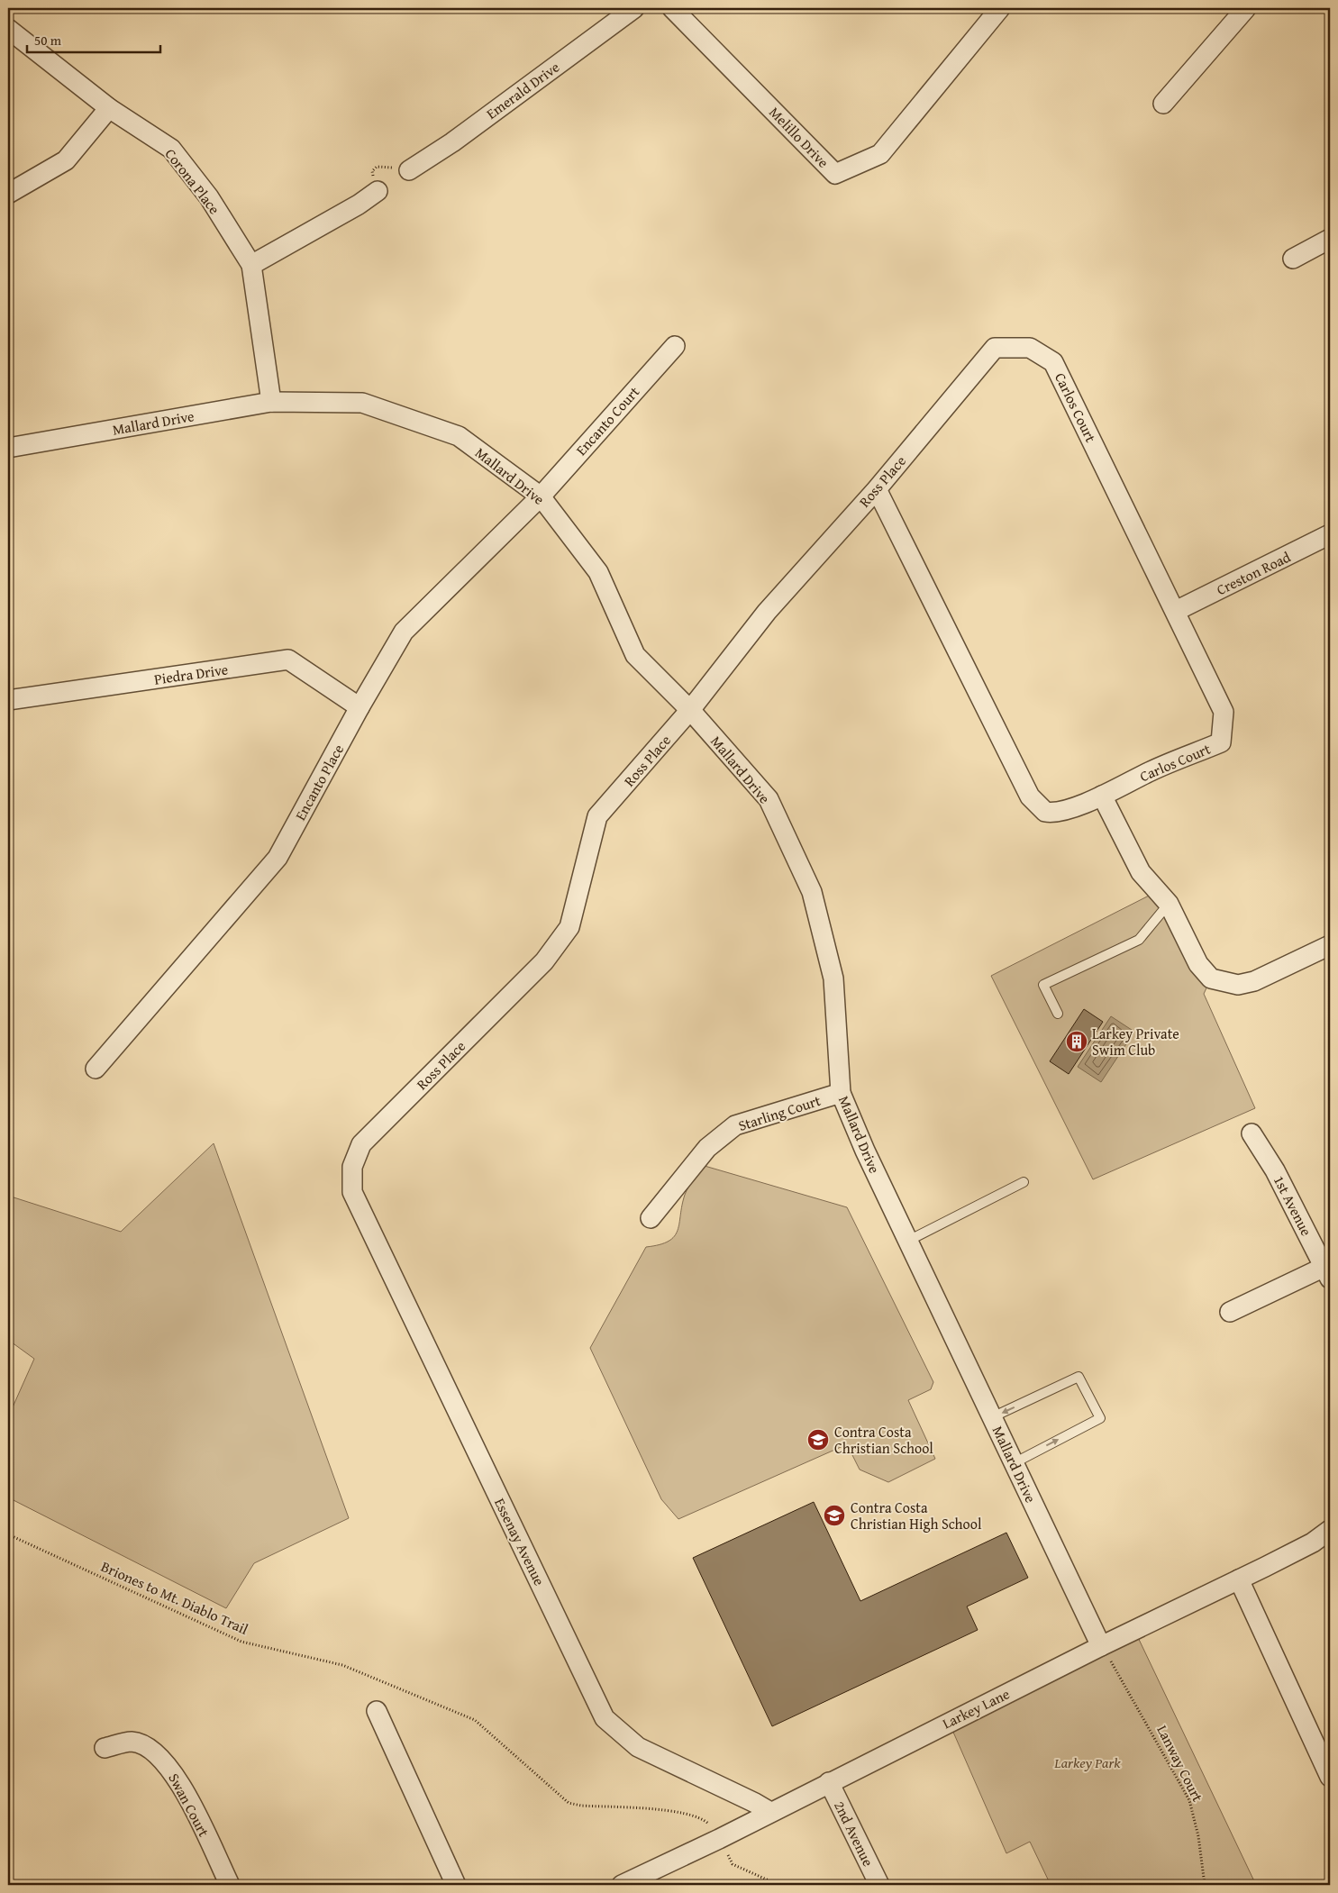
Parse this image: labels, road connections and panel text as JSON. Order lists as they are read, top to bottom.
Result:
{
  "streets": {
    "street": [
      "Emerald Drive",
      "Melillo Drive",
      "Corona Place",
      "Carlos Court",
      "Encanto Court",
      "Mallard Drive",
      "Ross Place",
      "Creston Road",
      "Piedra Drive",
      "Encanto Place",
      "Starling Court",
      "1st Avenue",
      "Essenay Avenue",
      "Larkey Lane",
      "Swan Court",
      "2nd Avenue"
    ],
    "path": ["Briones to Mt. Diablo Trail", "Lanway Court"]
  },
  "crossings": [
    ["Corona Place", "Mallard Drive"],
    ["Carlos Court", "Ross Place"],
    ["Carlos Court", "Creston Road"],
    ["Encanto Court", "Mallard Drive"],
    ["Encanto Court", "Encanto Place"],
    ["Mallard Drive", "Ross Place"],
    ["Mallard Drive", "Encanto Place"],
    ["Mallard Drive", "Starling Court"],
    ["Mallard Drive", "Larkey Lane"],
    ["Mallard Drive", "Lanway Court"],
    ["Ross Place", "Essenay Avenue"],
    ["Piedra Drive", "Encanto Place"],
    ["Essenay Avenue", "Larkey Lane"],
    ["Briones to Mt. Diablo Trail", "Larkey Lane"],
    ["Larkey Lane", "Lanway Court"],
    ["Larkey Lane", "2nd Avenue"]
  ],
  "parks": ["Larkey Park"],
  "places": {
    "building": ["Larkey Private Swim Club"],
    "school or university": ["Contra Costa Christian School", "Contra Costa Christian High School"]
  },
  "scale_bar": "50 m"
}
